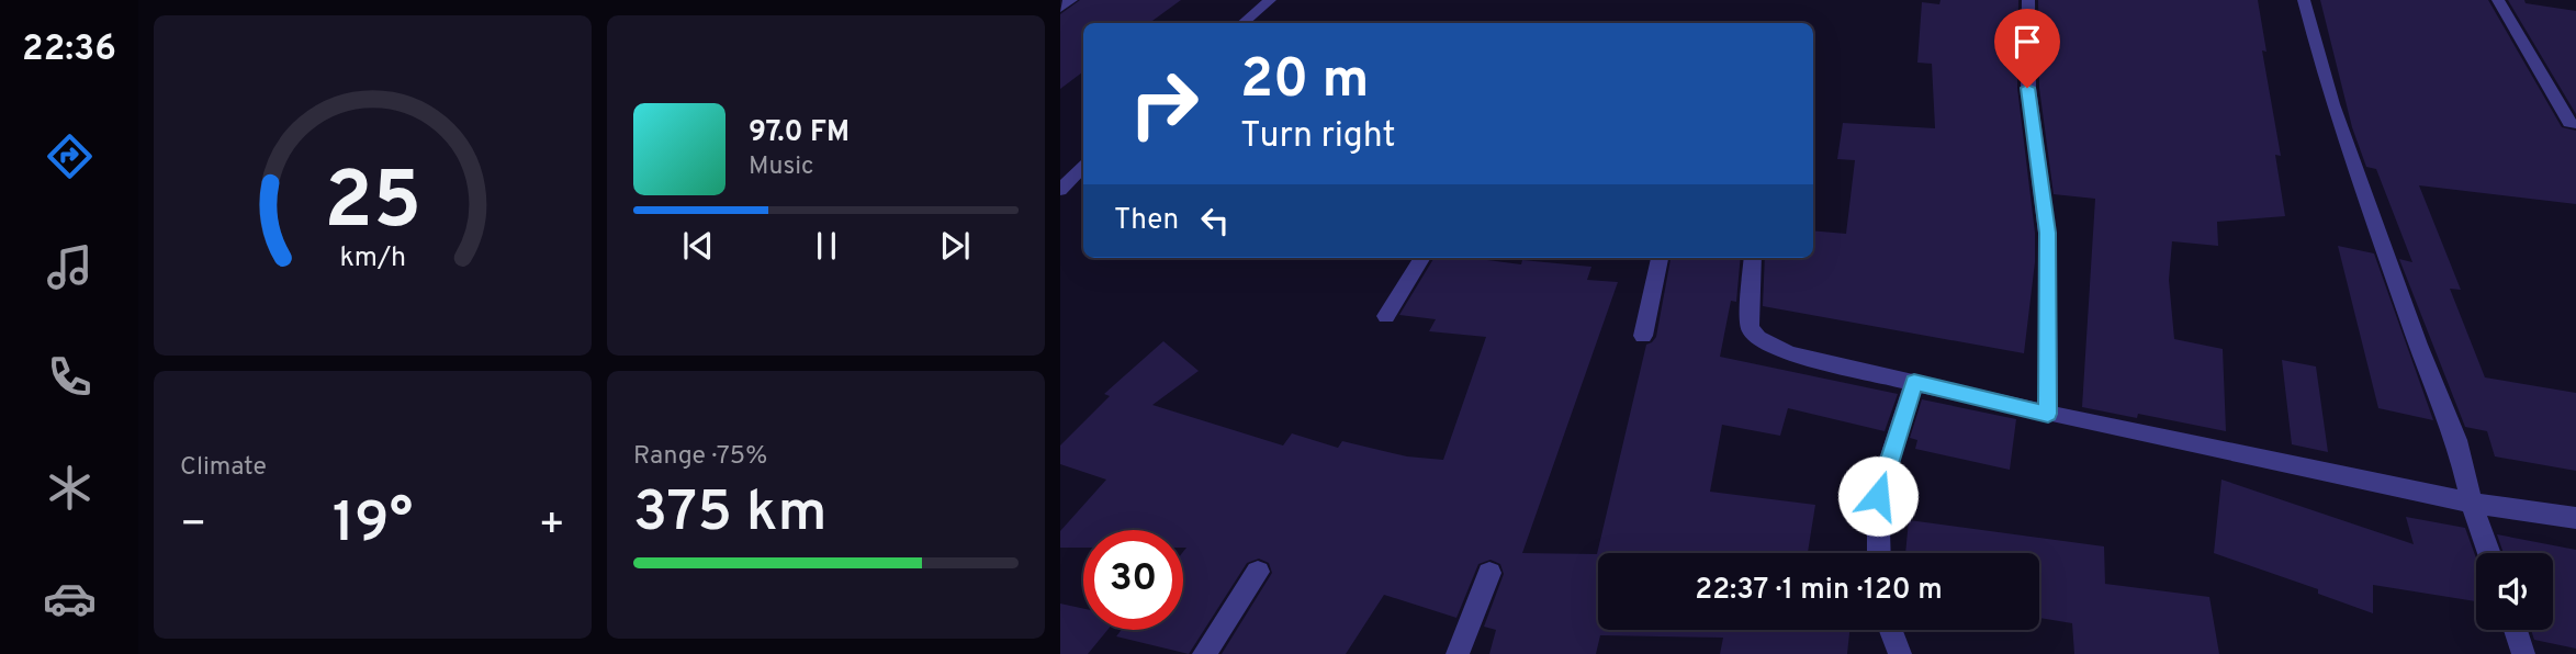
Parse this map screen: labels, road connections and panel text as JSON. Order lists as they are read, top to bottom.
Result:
{
  "page": {
    "tabs": "22:36",
    "turn": ["20 m", "Turn right"],
    "song": ["97.0 FM", "Music"],
    "then": "Then",
    "tile": [
      "Climate",
      ["Range · 75%", "375 km"]
    ],
    "heat": ["−", "19°", "+"],
    "limit": "30",
    "trip": "22:37 · 1 min · 120 m",
    "gauge": ["25", "km/h"]
  }
}
